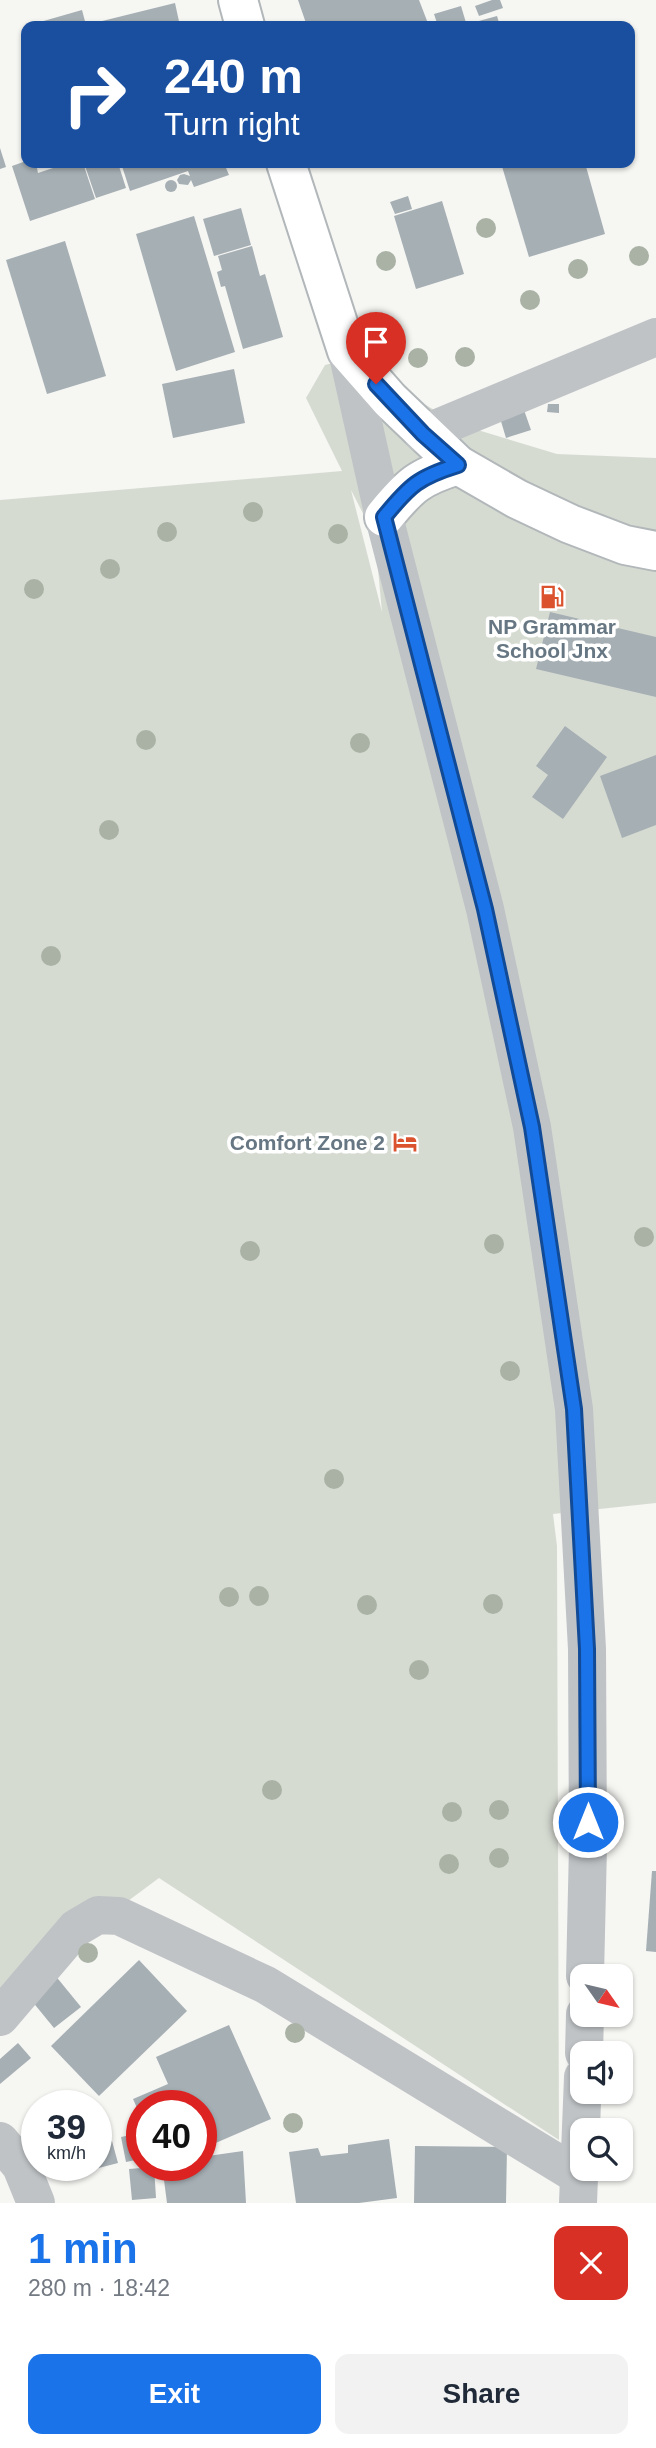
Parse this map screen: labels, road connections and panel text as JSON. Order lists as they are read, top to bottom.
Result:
{
  "places": {
    "fuel station": ["NP Grammar School Jnx"],
    "hotel": ["Comfort Zone 2"]
  },
  "north": "bottom right",
  "page": {
    "turn": ["240 m", "Turn right"],
    "speed": "39 km/h",
    "limit": "40",
    "heading": ["1 min", "280 m · 18:42"],
    "buttons": ["Exit", "Share"]
  }
}
